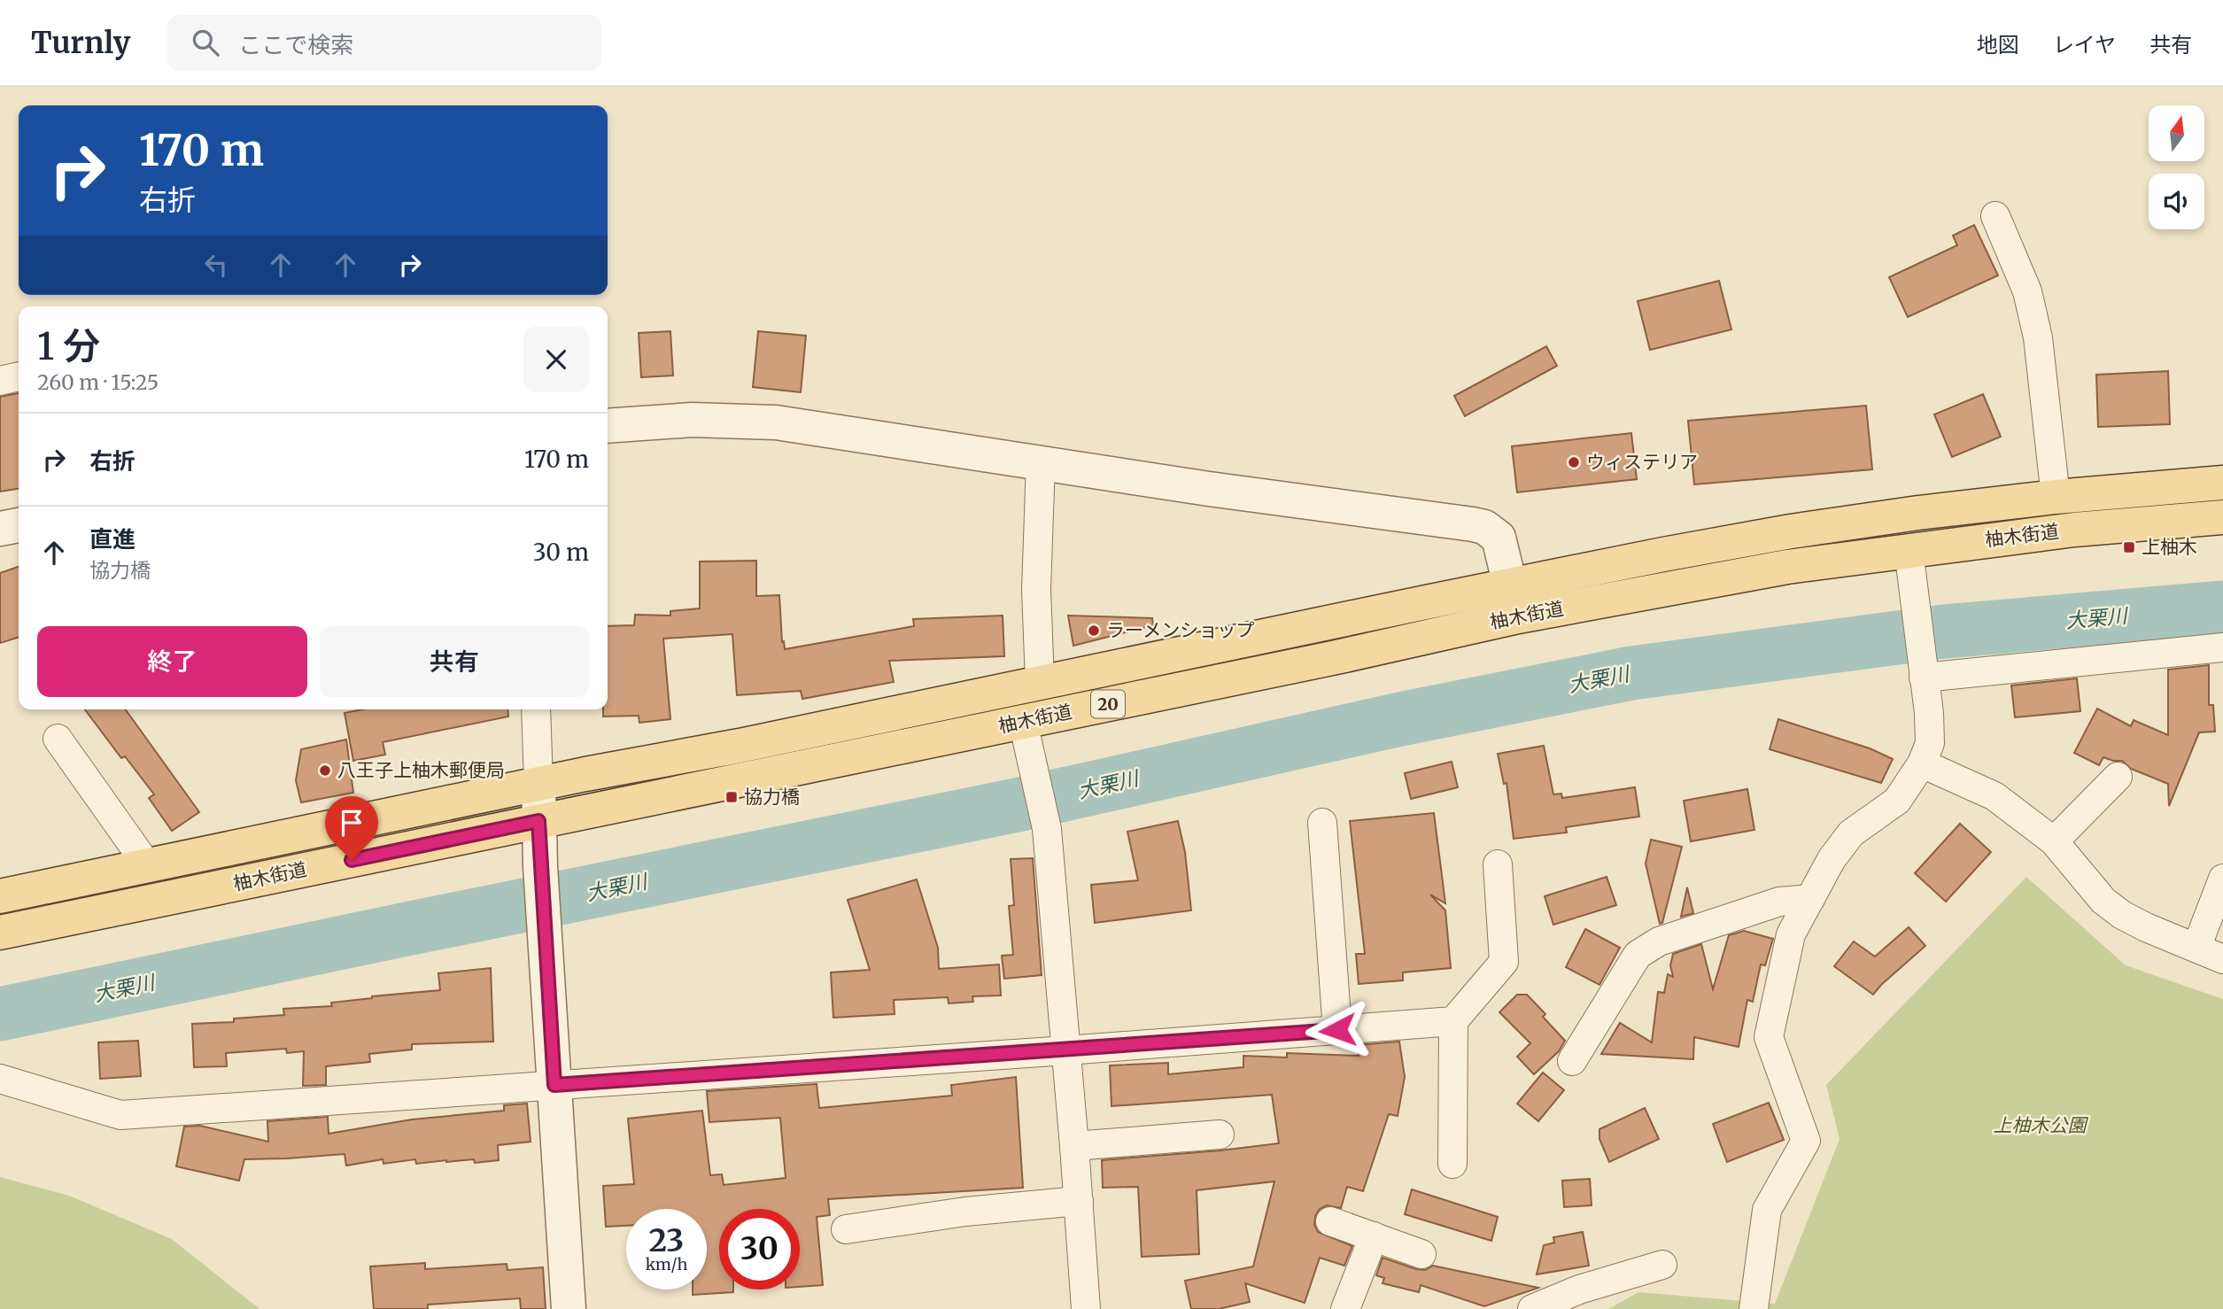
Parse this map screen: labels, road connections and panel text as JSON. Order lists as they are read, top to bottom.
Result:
{
  "streets": {
    "main road": ["柚木街道", "20"]
  },
  "water": ["大栗川"],
  "parks": ["上柚木公園"],
  "places": {
    "other": ["ウィステリア", "ラーメンショップ", "八王子上柚木郵便局"],
    "transit": ["上柚木", "協力橋"]
  },
  "north": "top",
  "page": {
    "header": "Turnly",
    "search": "ここで検索",
    "nav": ["地図", "レイヤ", "共有"],
    "turn": ["170 m", "右折"],
    "heading": ["1 分", "260 m · 15:25"],
    "list": [
      {
        "name": "右折",
        "value": "170 m"
      },
      {
        "name": "直進",
        "note": "協力橋",
        "value": "30 m"
      }
    ],
    "buttons": ["終了", "共有"],
    "speed": "23 km/h",
    "limit": "30"
  }
}
